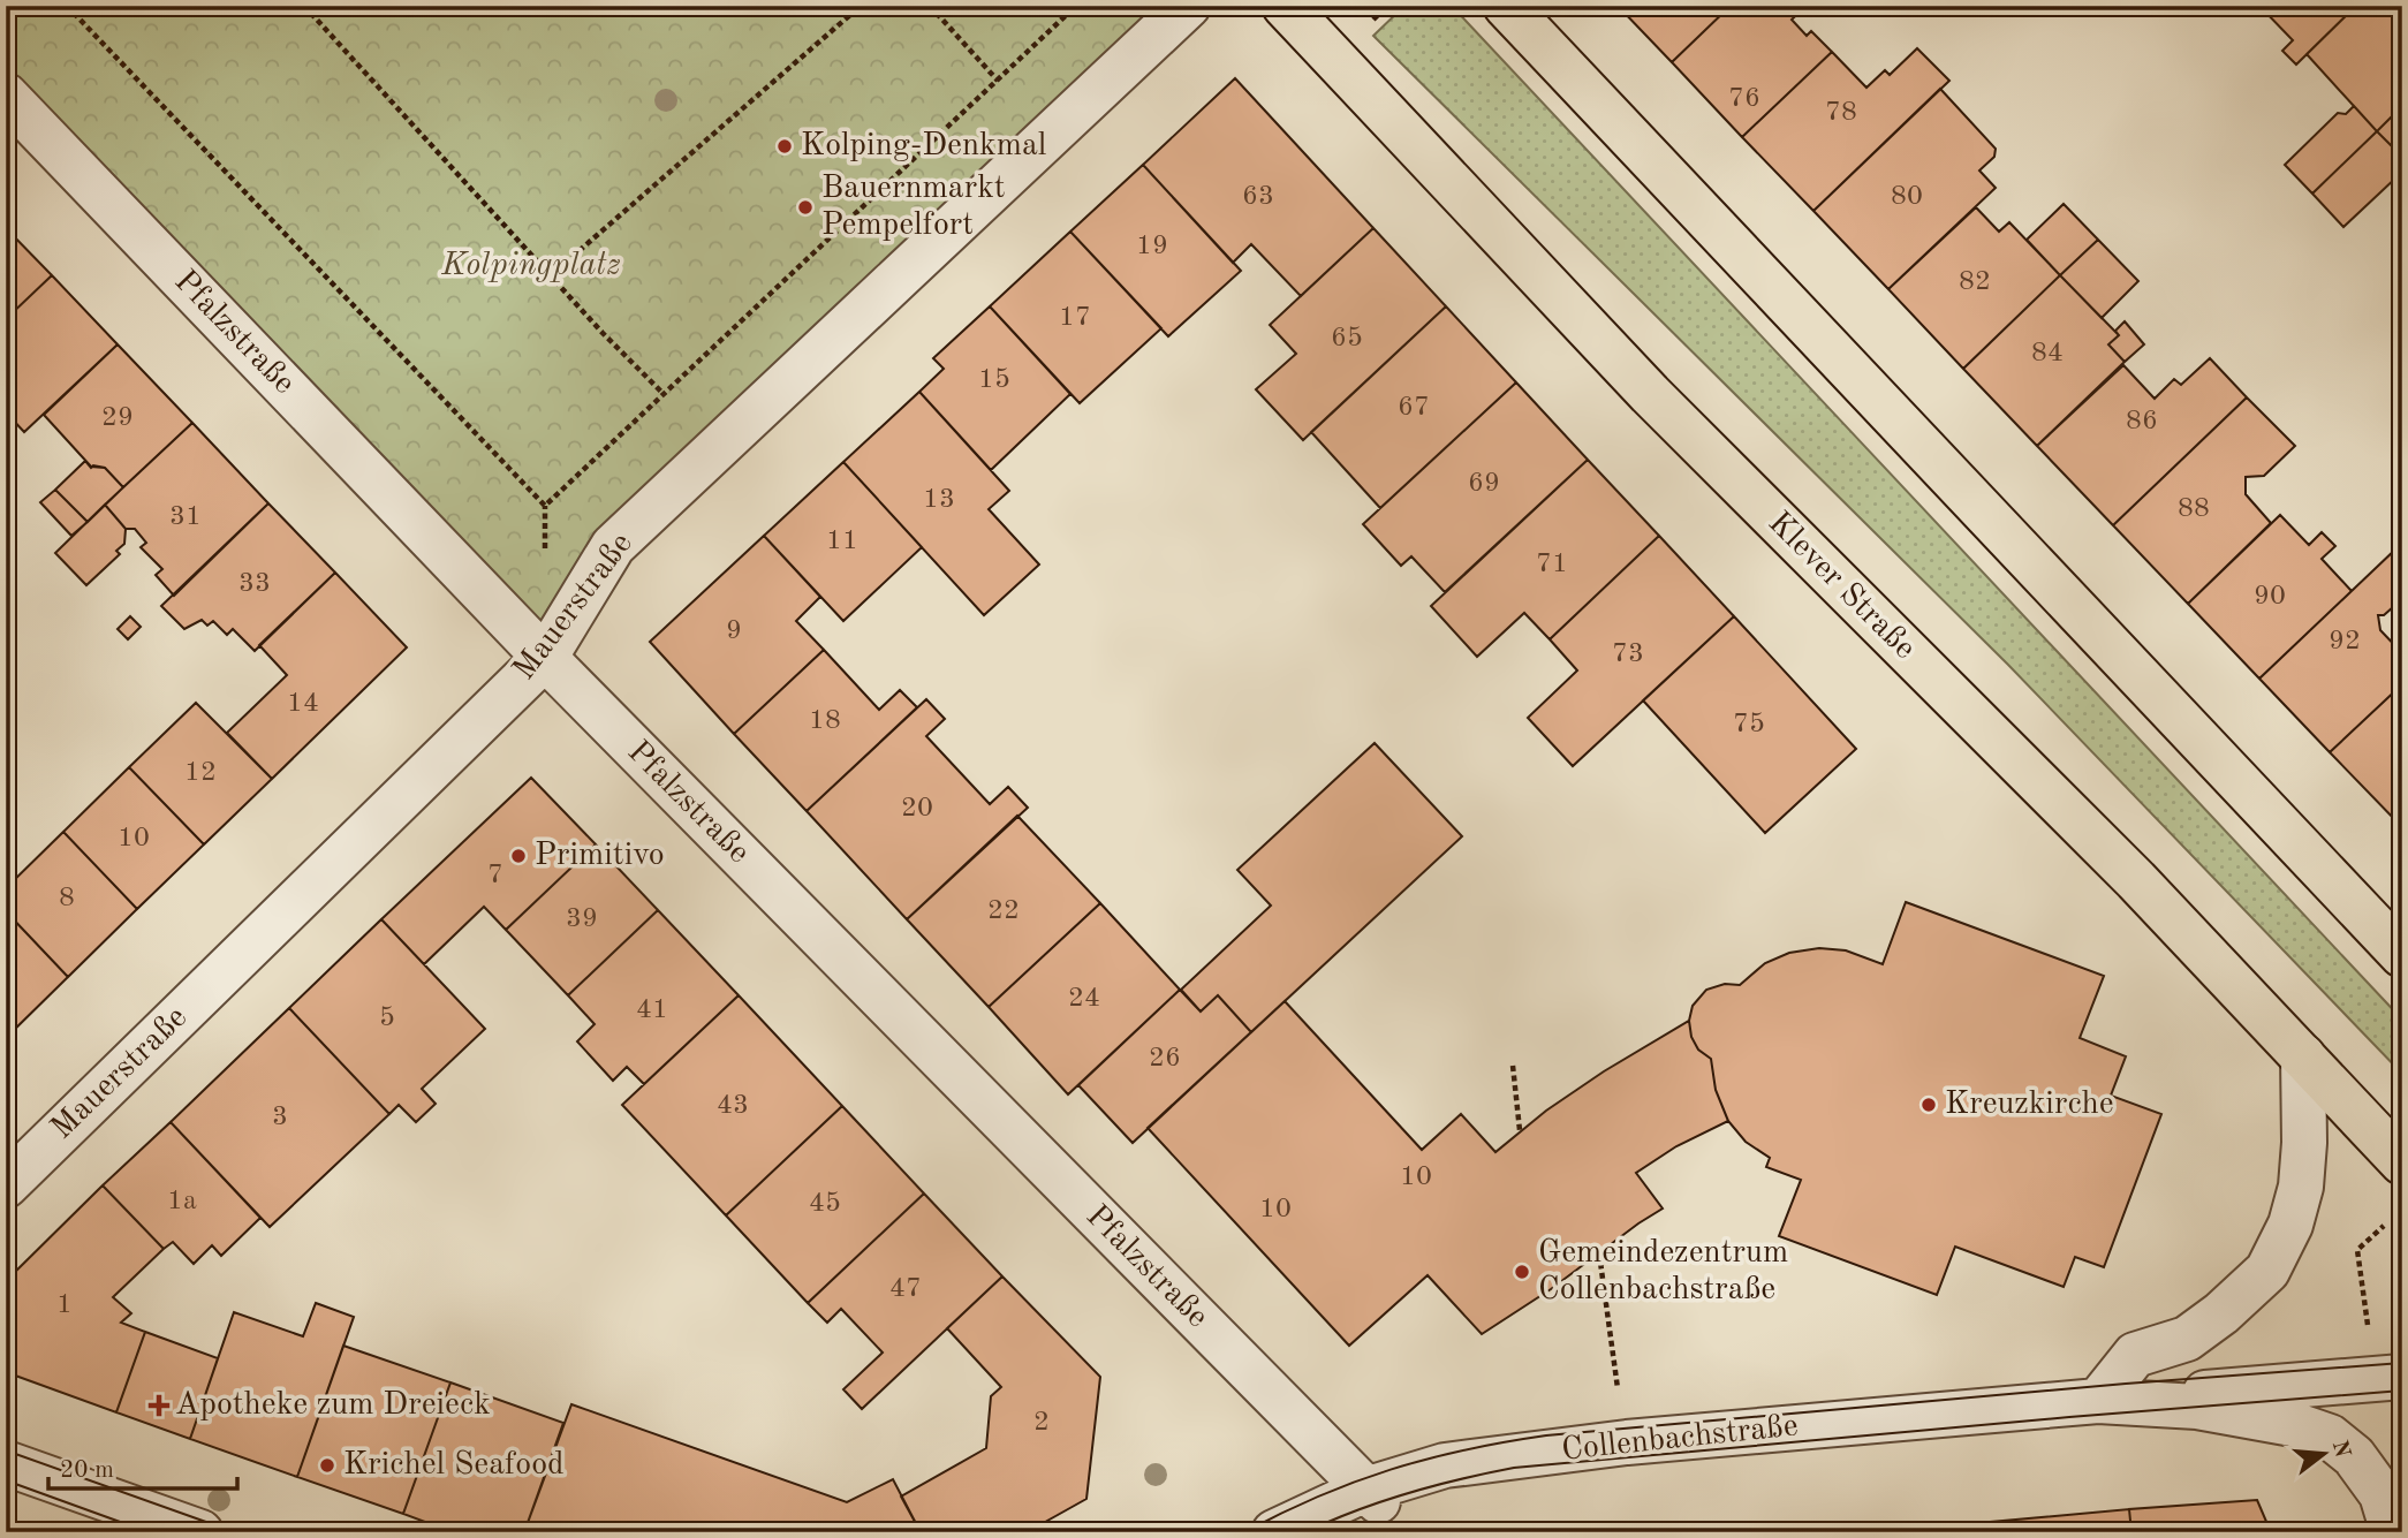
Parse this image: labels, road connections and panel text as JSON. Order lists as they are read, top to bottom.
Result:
{
  "streets": {
    "main road": ["Klever Straße"],
    "street": ["Pfalzstraße", "Mauerstraße", "Collenbachstraße"]
  },
  "crossings": [
    ["Pfalzstraße", "Mauerstraße"],
    ["Pfalzstraße", "Collenbachstraße"]
  ],
  "parks": ["Kolpingplatz"],
  "places": {
    "other": [
      "Kolping-Denkmal",
      "Bauernmarkt Pempelfort",
      "Primitivo",
      "Kreuzkirche",
      "Gemeindezentrum Collenbachstraße",
      "Krichel Seafood"
    ],
    "health": ["Apotheke zum Dreieck"]
  },
  "house_numbers": [
    "76",
    "78",
    "63",
    "80",
    "19",
    "82",
    "17",
    "65",
    "84",
    "15",
    "67",
    "29",
    "86",
    "69",
    "13",
    "88",
    "31",
    "11",
    "71",
    "33",
    "90",
    "9",
    "92",
    "73",
    "14",
    "18",
    "75",
    "12",
    "20",
    "10",
    "7",
    "8",
    "22",
    "39",
    "24",
    "41",
    "5",
    "26",
    "43",
    "3",
    "10",
    "1a",
    "45",
    "10",
    "47",
    "1",
    "2"
  ],
  "scale_bar": "20 m",
  "north": "right"
}
